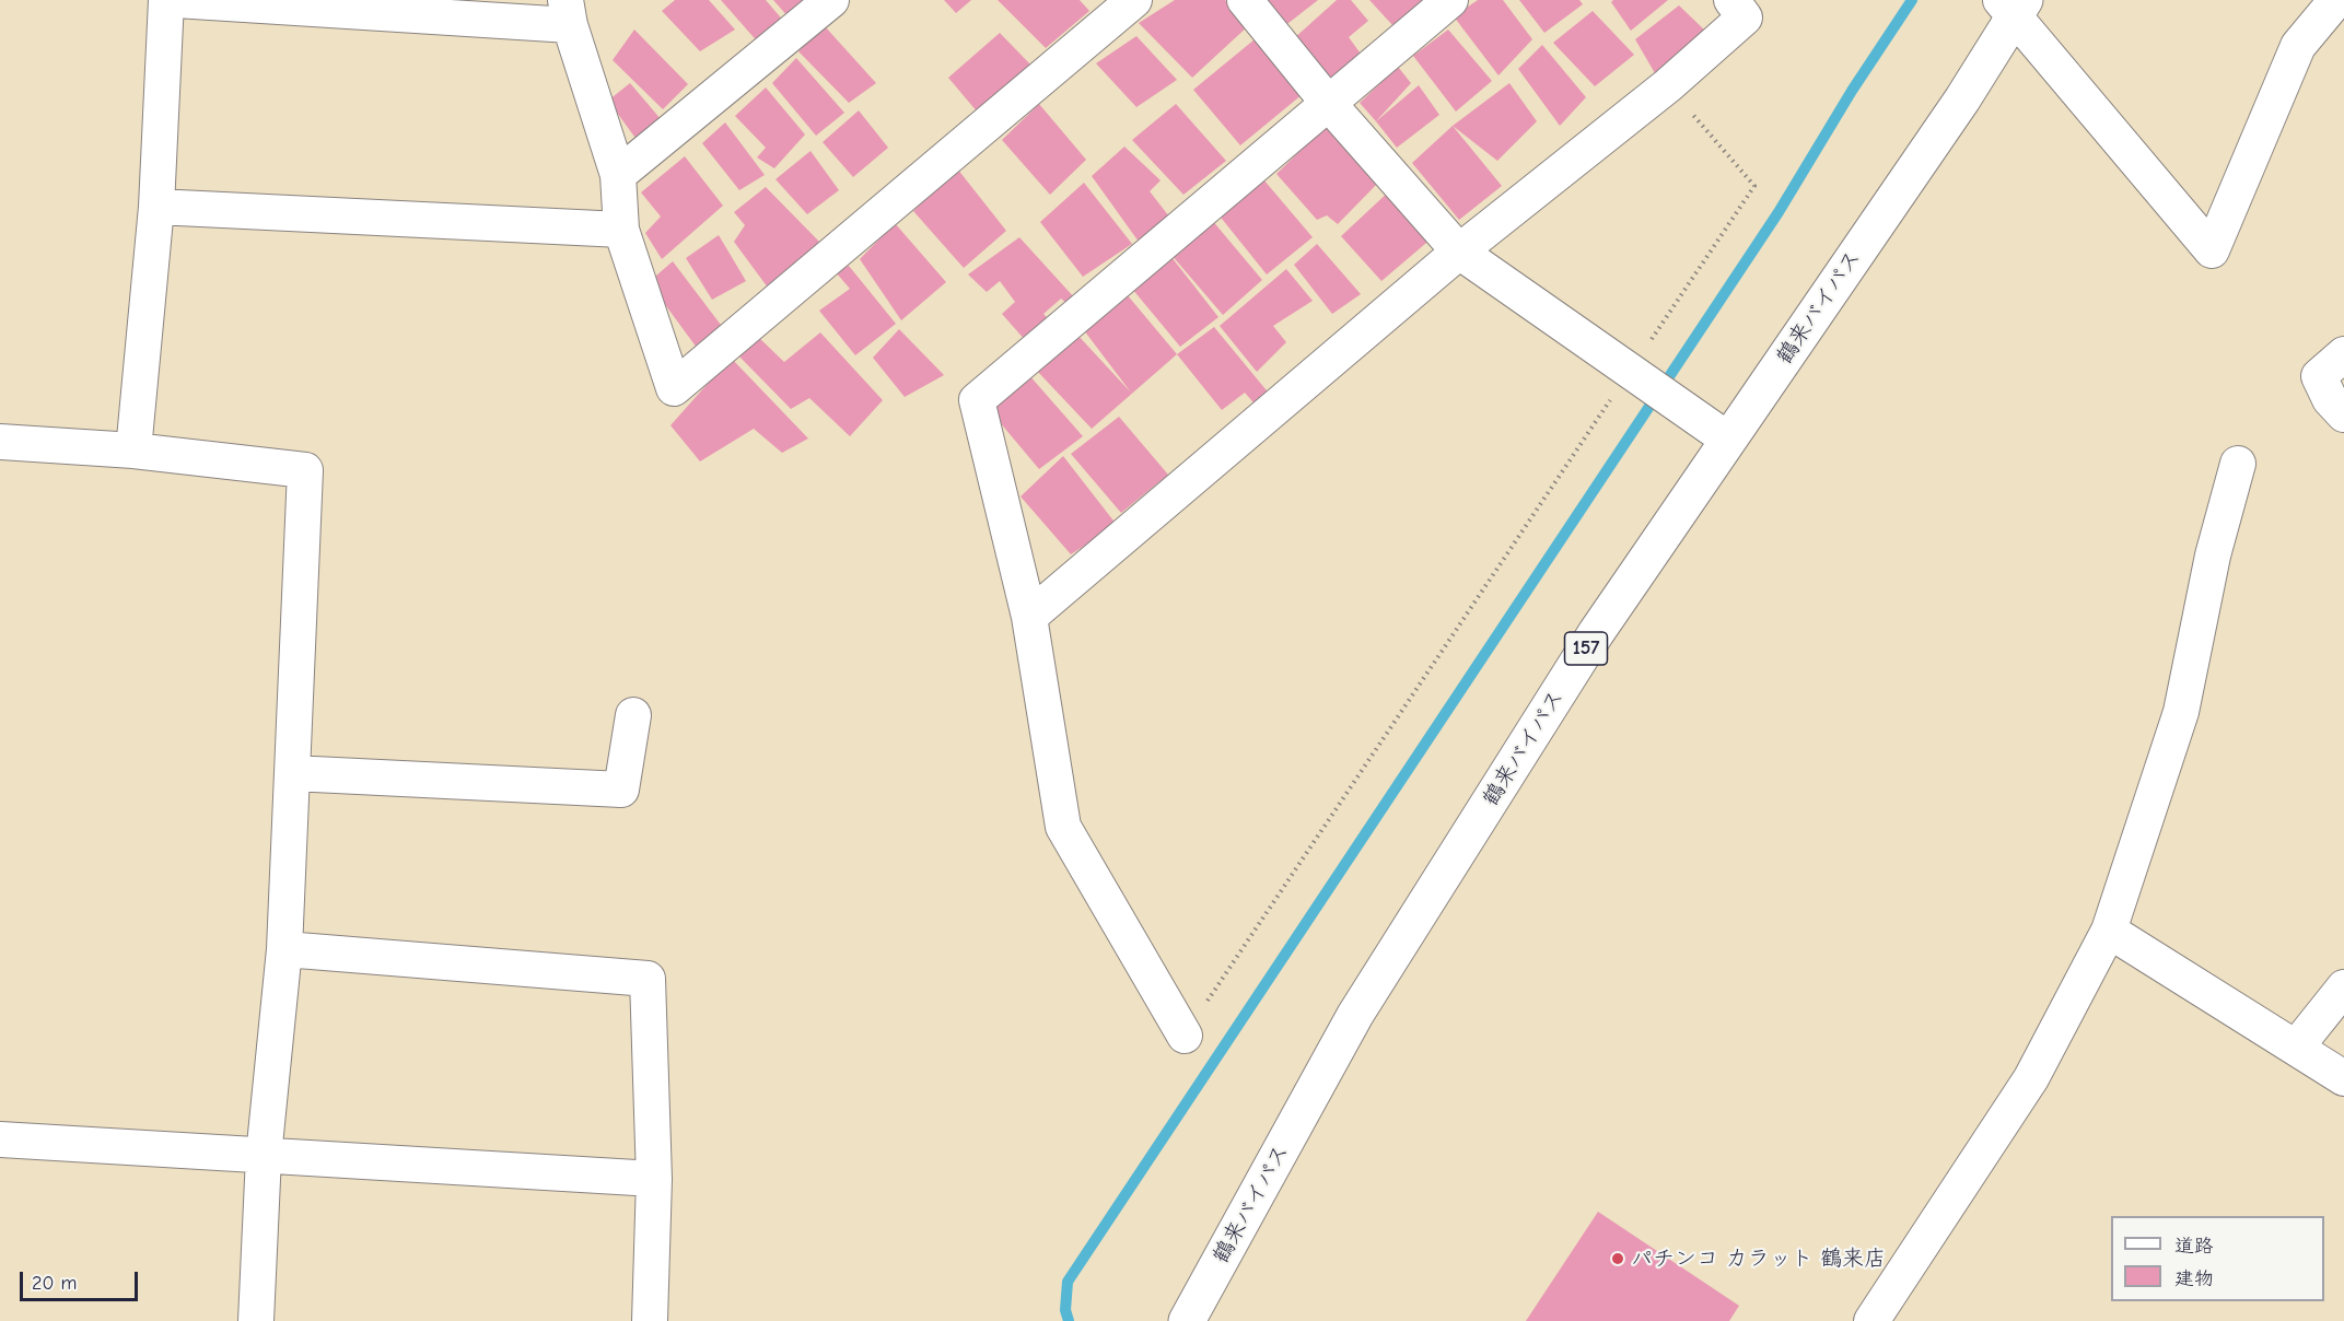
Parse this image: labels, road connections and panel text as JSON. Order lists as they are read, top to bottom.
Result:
{
  "streets": {
    "highway": ["鶴来バイパス", "157"]
  },
  "places": ["パチンコ カラット 鶴来店"],
  "legend": ["道路", "建物"],
  "scale_bar": "20 m"
}
